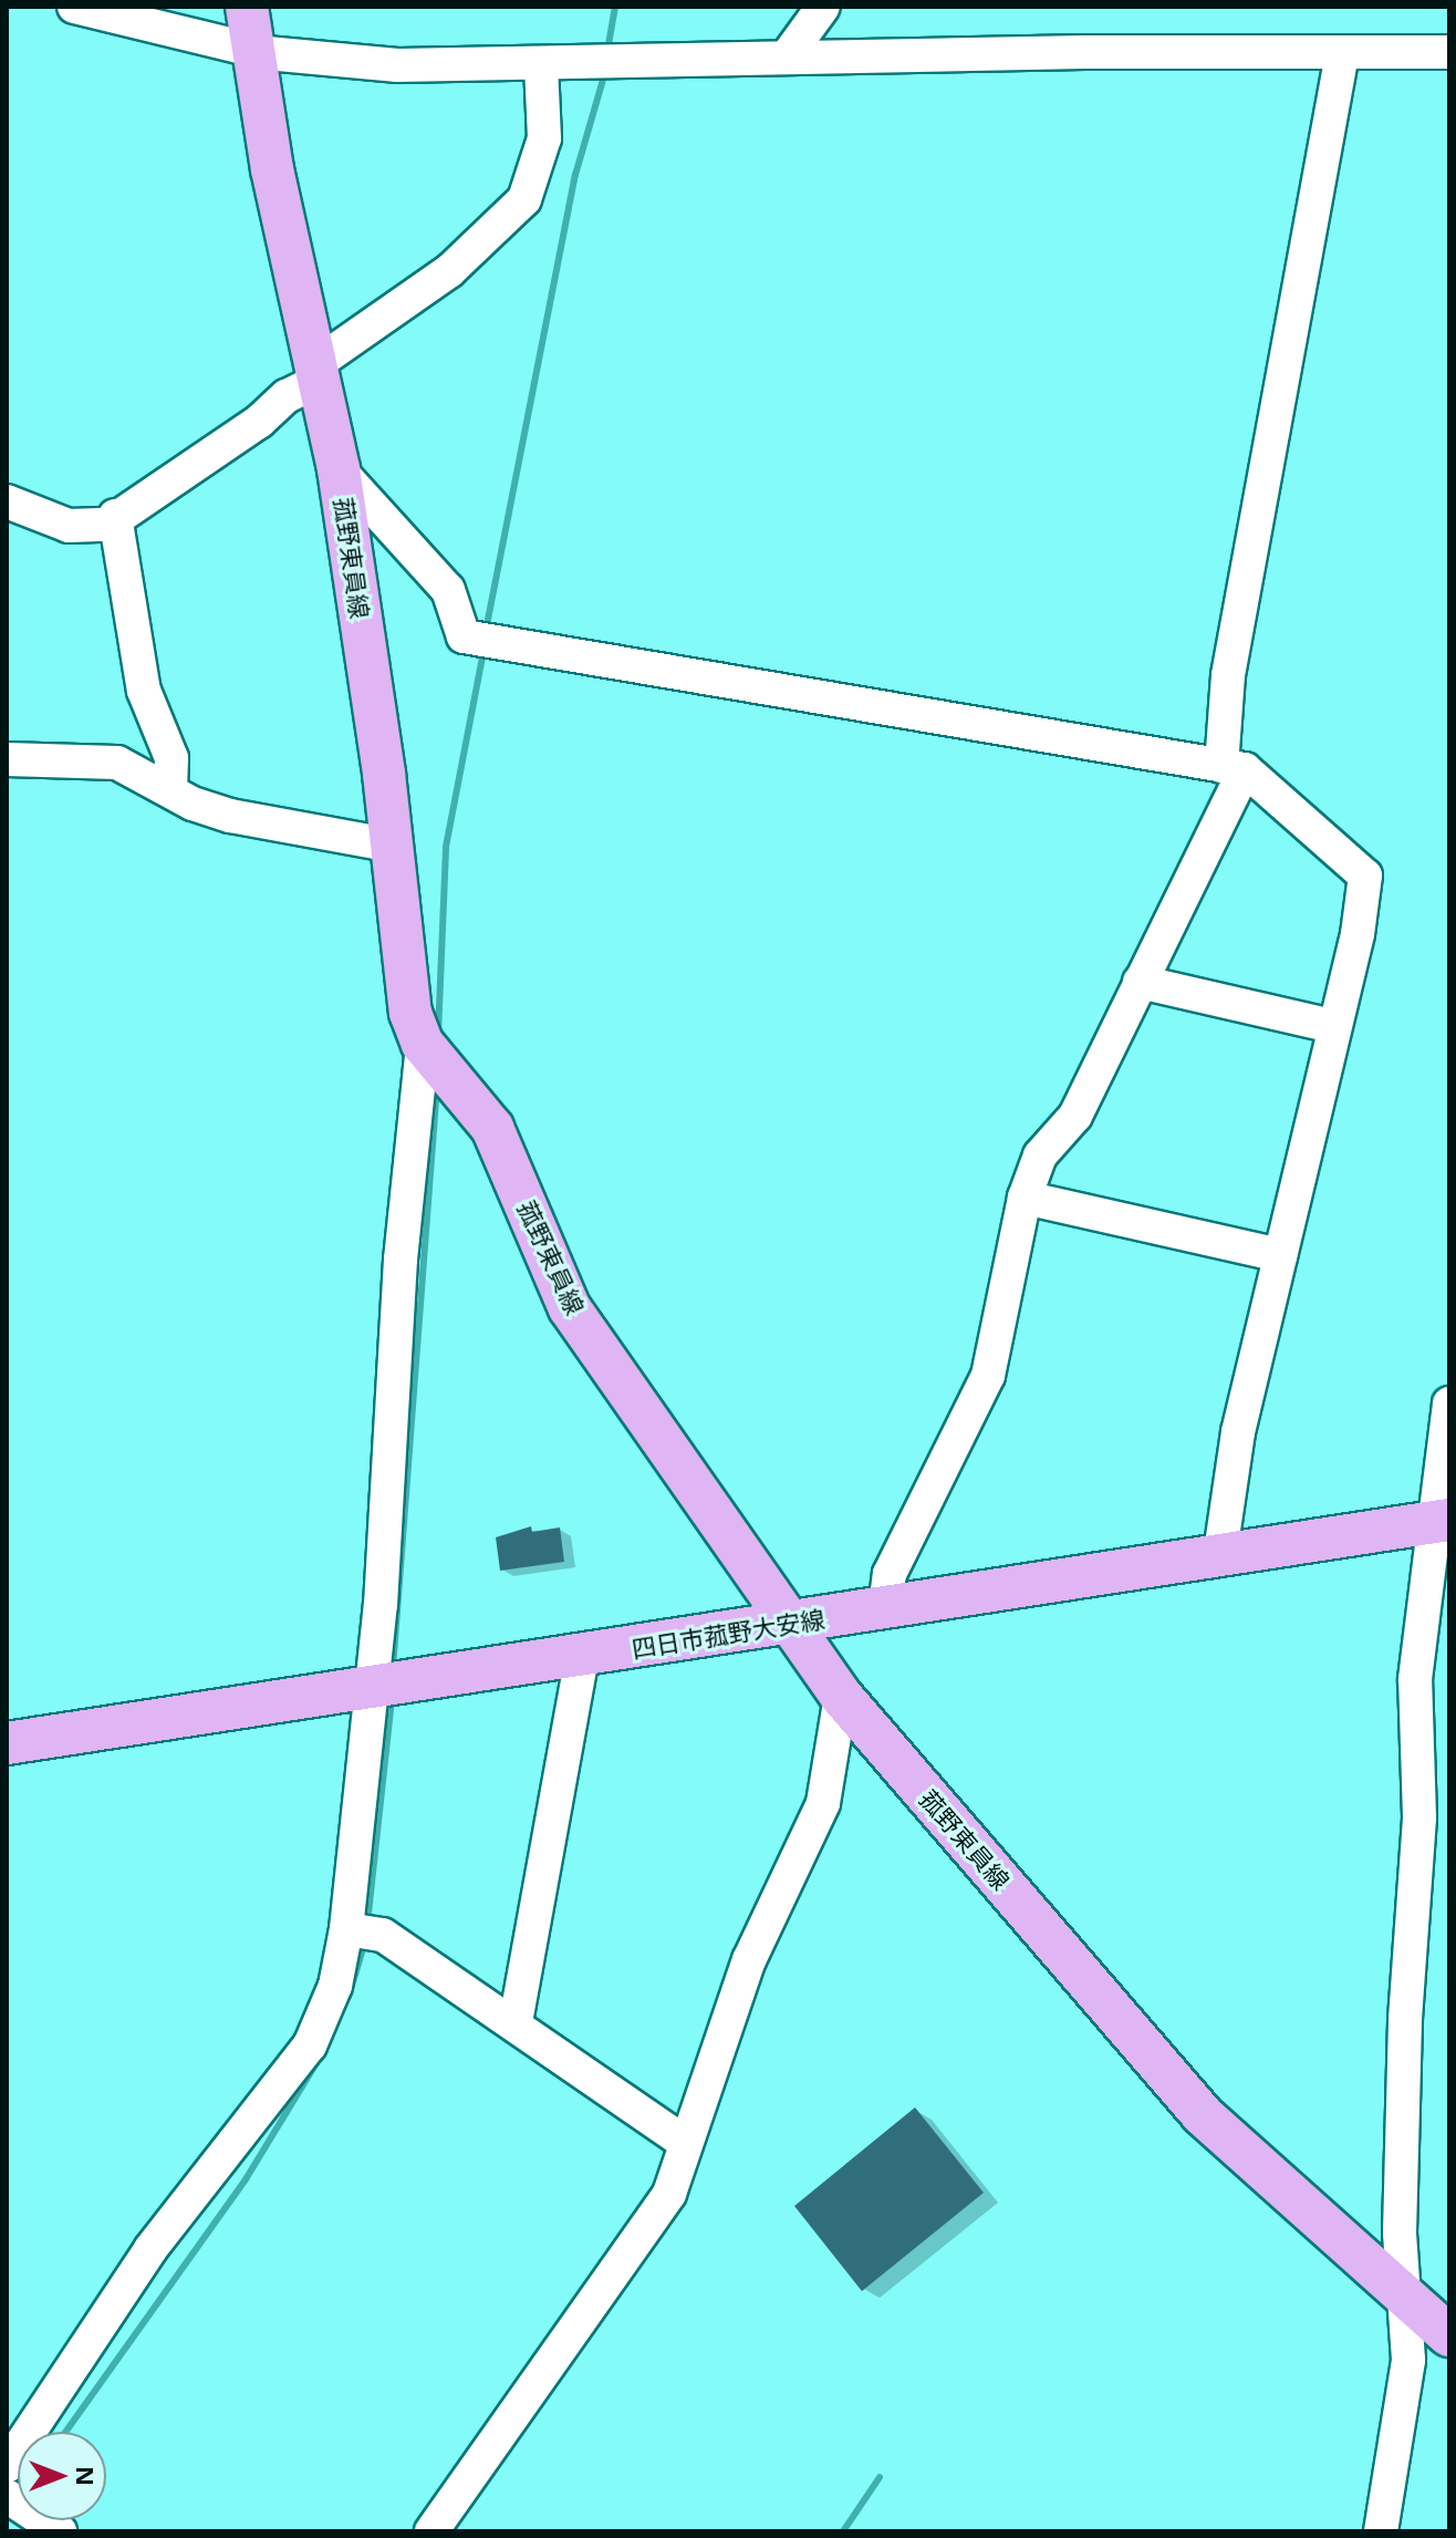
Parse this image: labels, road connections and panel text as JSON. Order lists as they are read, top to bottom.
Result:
{
  "streets": {
    "main road": ["菰野東員線", "四日市菰野大安線"]
  },
  "crossings": [
    ["菰野東員線", "四日市菰野大安線"]
  ],
  "north": "right"
}
